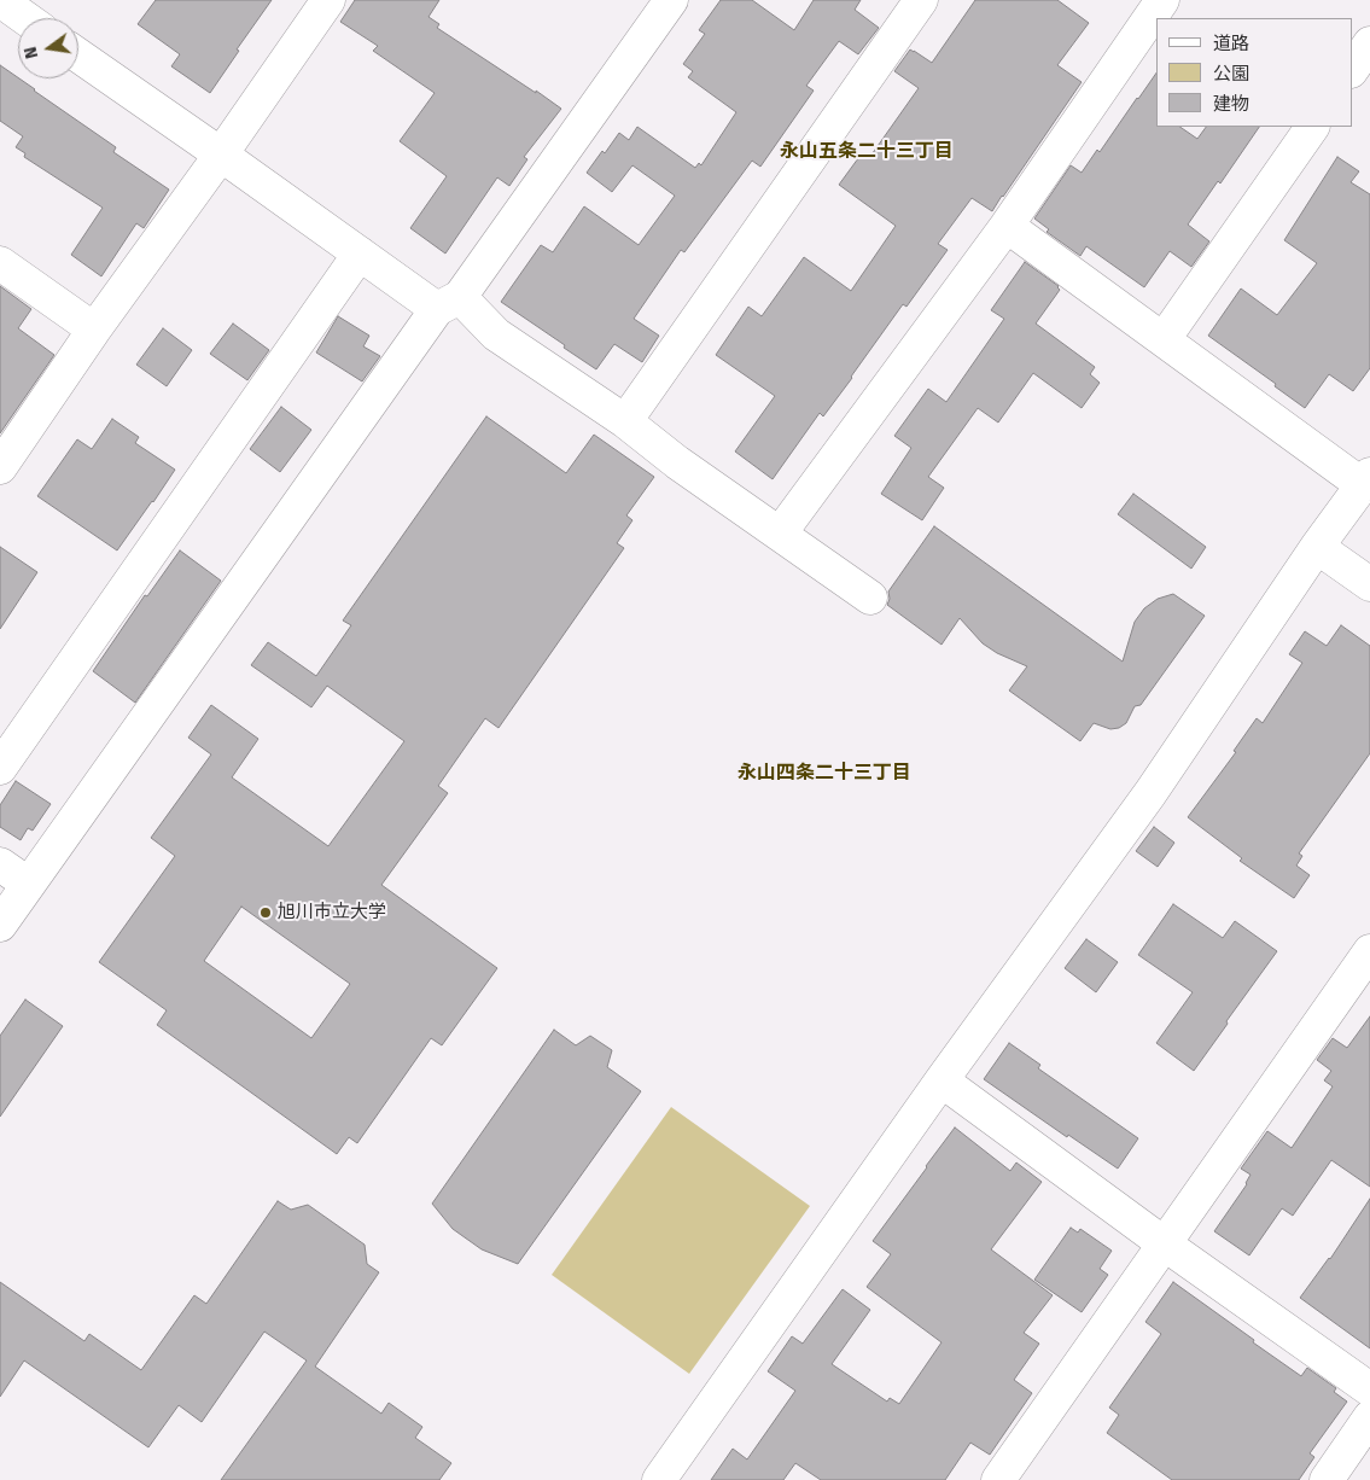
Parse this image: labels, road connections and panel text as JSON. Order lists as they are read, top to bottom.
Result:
{
  "districts": ["永山五条二十三丁目", "永山四条二十三丁目"],
  "places": ["旭川市立大学"],
  "legend": ["道路", "公園", "建物"],
  "north": "left"
}
